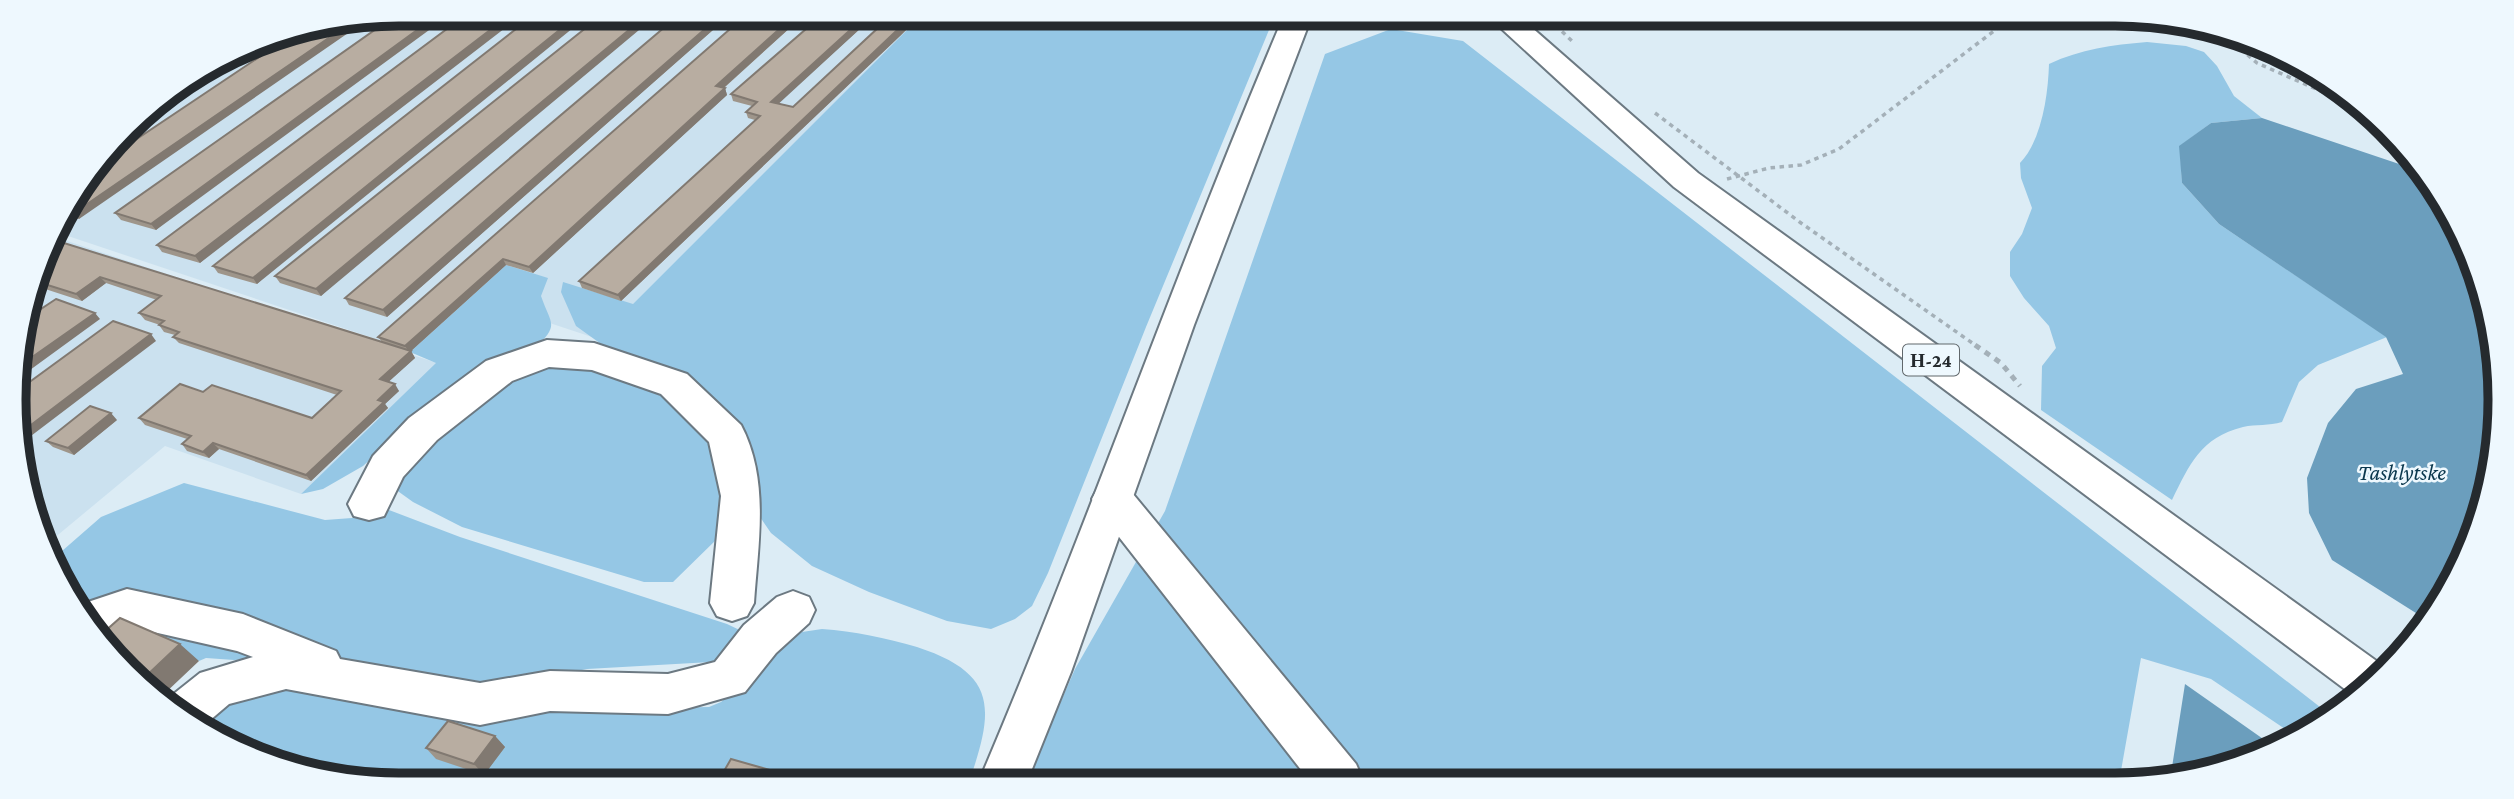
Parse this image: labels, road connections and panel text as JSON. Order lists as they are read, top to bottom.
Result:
{
  "streets": {
    "main road": ["Н-24"]
  },
  "water": ["Tashlytske"]
}
